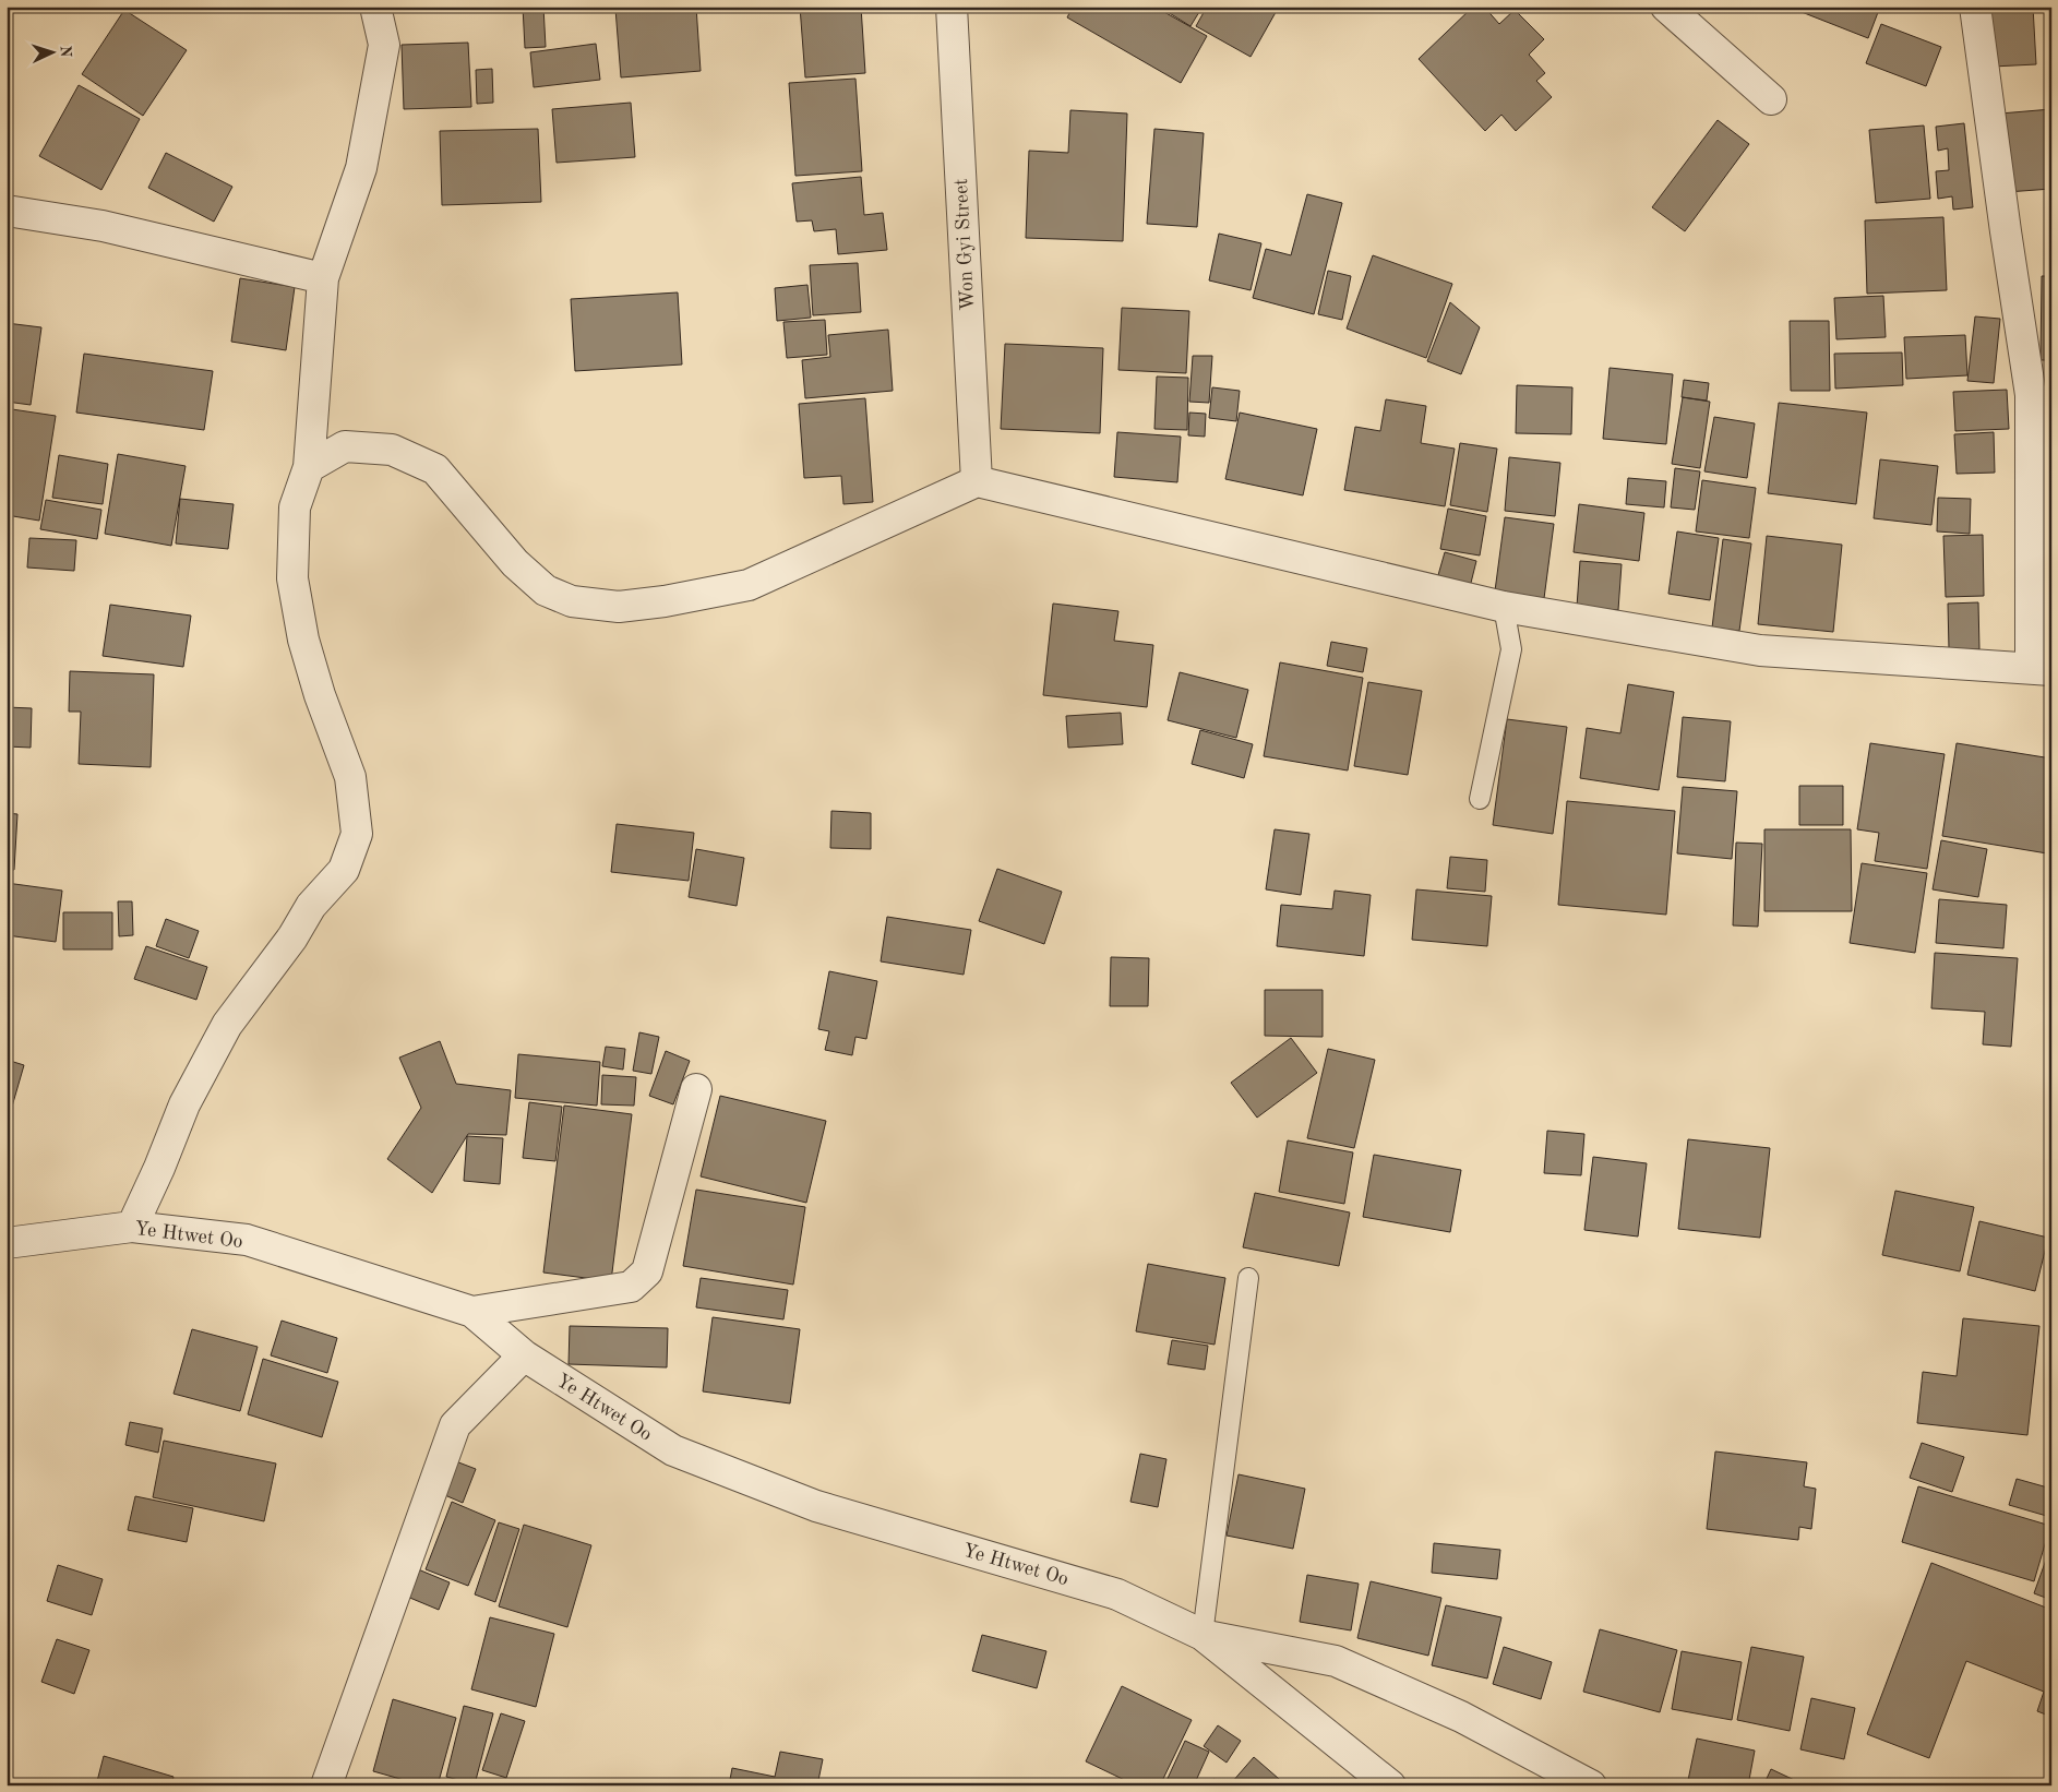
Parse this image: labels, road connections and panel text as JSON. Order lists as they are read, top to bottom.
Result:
{
  "streets": {
    "street": ["Won Gyi Street", "Ye Htwet Oo"]
  },
  "north": "right"
}
